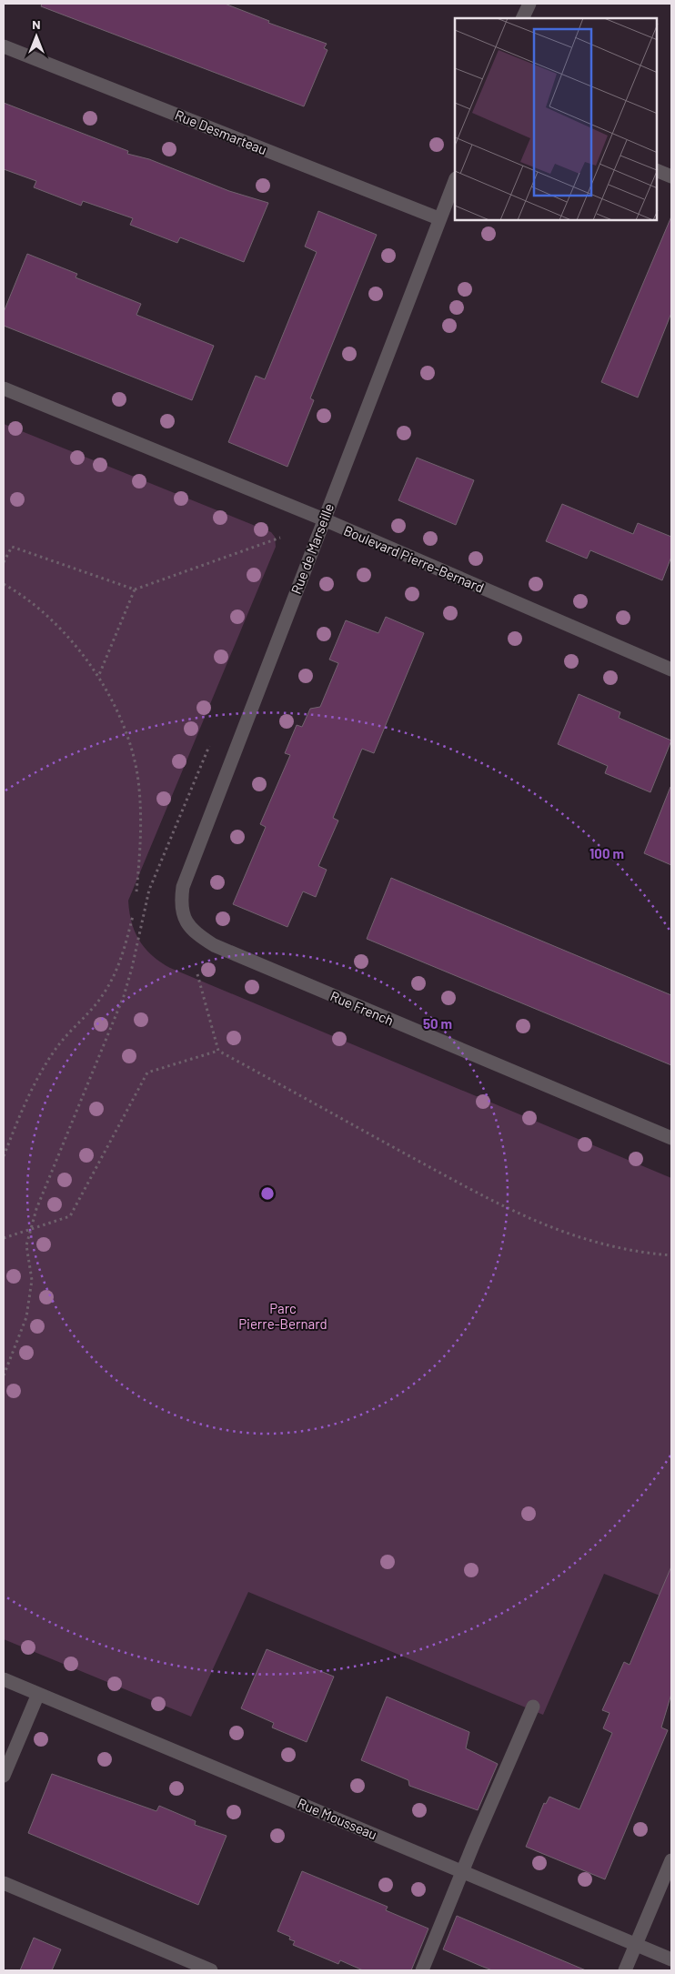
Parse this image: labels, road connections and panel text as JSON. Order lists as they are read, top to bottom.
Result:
{
  "streets": {
    "street": [
      "Rue Desmarteau",
      "Rue de Marseille",
      "Boulevard Pierre-Bernard",
      "Rue French",
      "Rue Mousseau"
    ]
  },
  "crossings": [
    ["Rue Desmarteau", "Rue de Marseille"],
    ["Rue de Marseille", "Boulevard Pierre-Bernard"],
    ["Rue de Marseille", "Rue French"]
  ],
  "parks": ["Parc Pierre-Bernard"],
  "north": "top",
  "rings": ["100 m", "50 m"]
}
